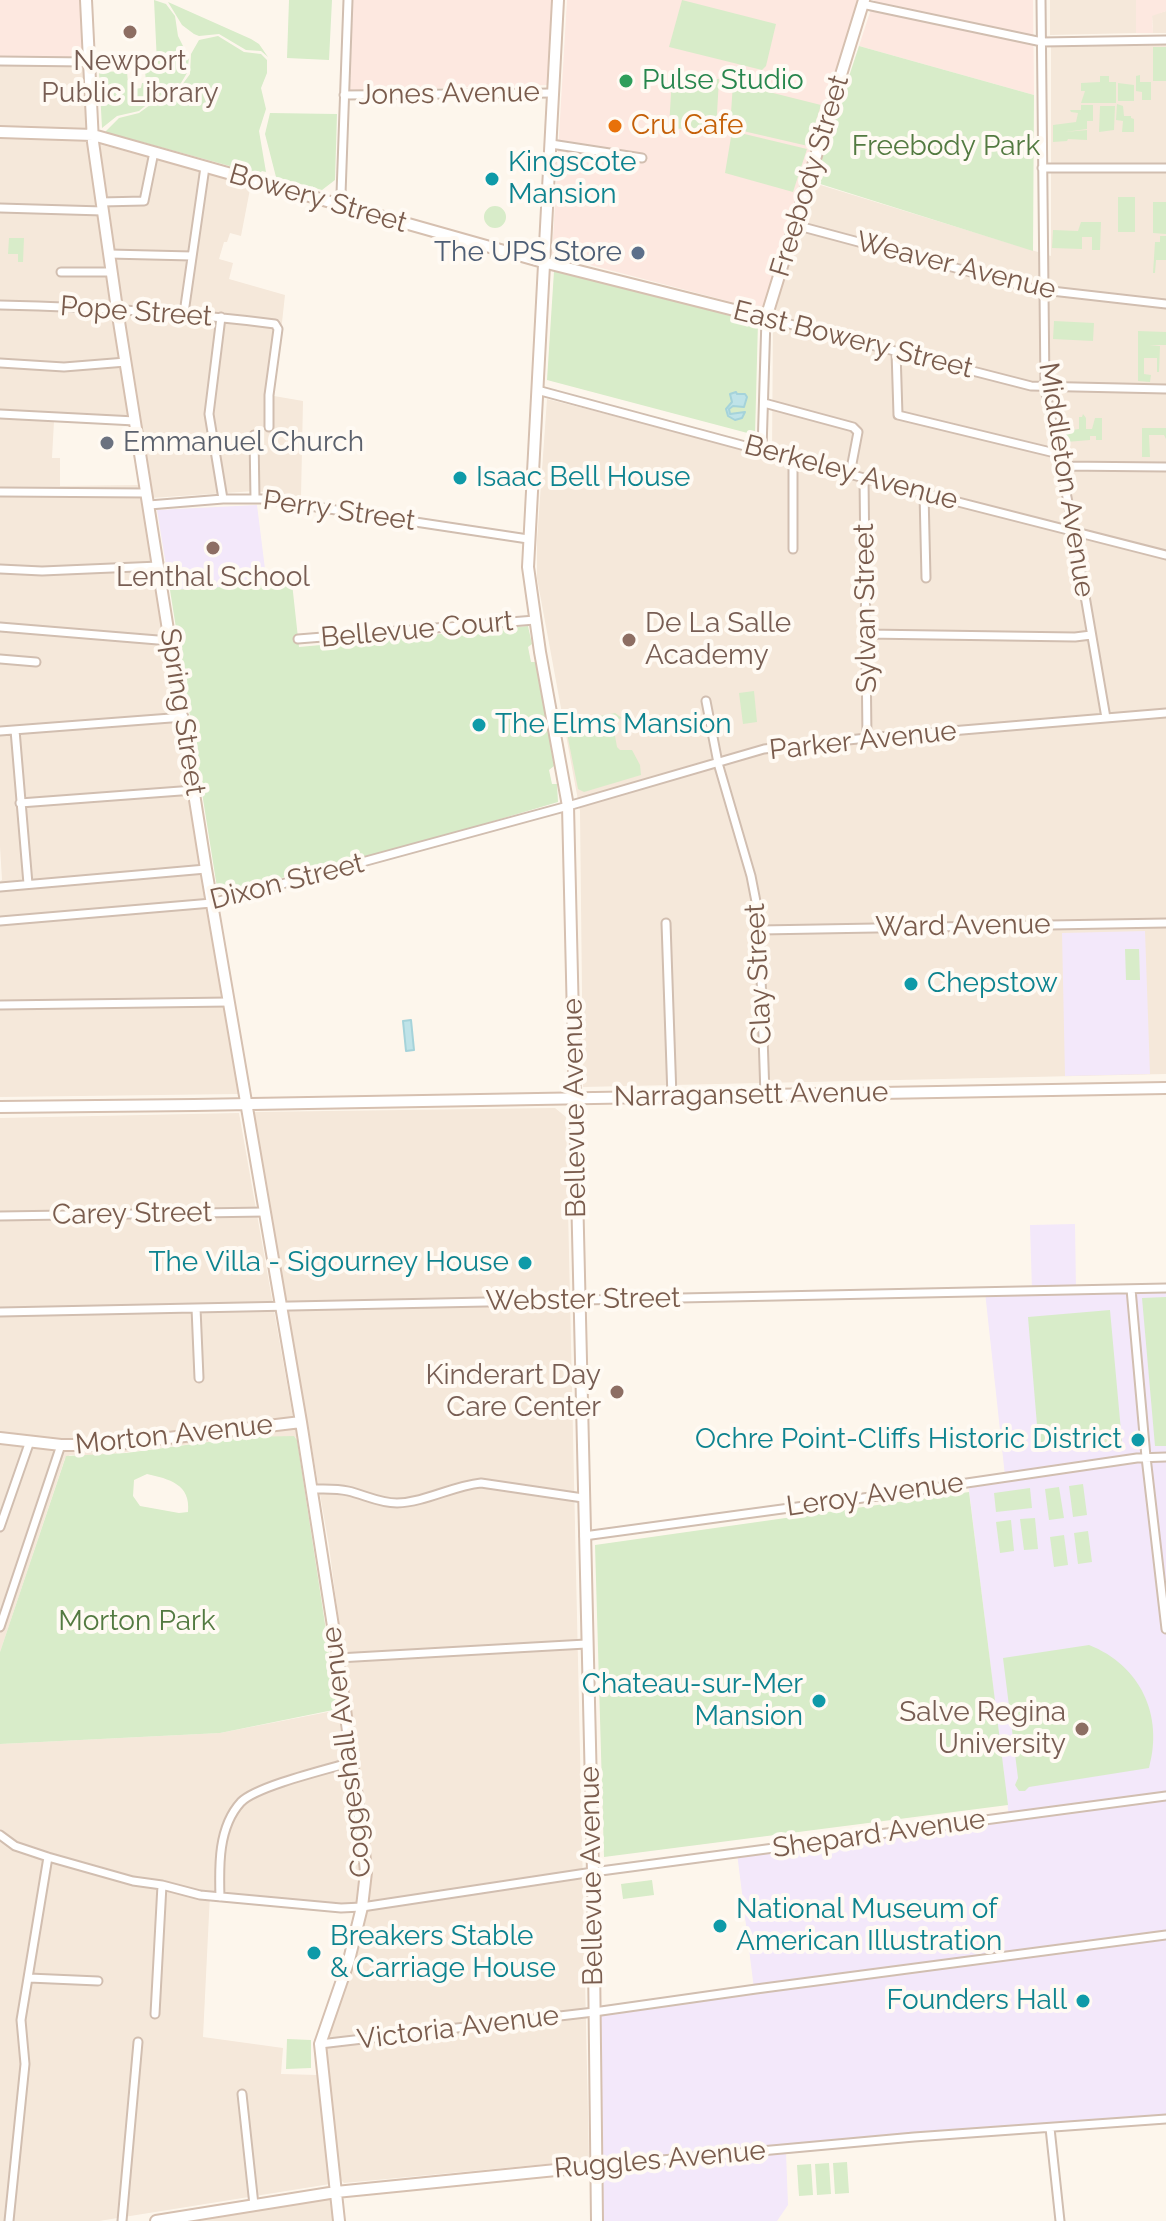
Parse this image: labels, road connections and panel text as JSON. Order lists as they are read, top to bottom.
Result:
{
  "streets": {
    "main road": [
      "Freebody Street",
      "Bowery Street",
      "East Bowery Street",
      "Spring Street",
      "Narragansett Avenue",
      "Bellevue Avenue",
      "Morton Avenue",
      "Coggeshall Avenue",
      "Ruggles Avenue"
    ],
    "street": [
      "Jones Avenue",
      "Weaver Avenue",
      "Pope Street",
      "Berkeley Avenue",
      "Middleton Avenue",
      "Perry Street",
      "Sylvan Street",
      "Bellevue Court",
      "Parker Avenue",
      "Dixon Street",
      "Ward Avenue",
      "Clay Street",
      "Carey Street",
      "Webster Street",
      "Leroy Avenue",
      "Shepard Avenue",
      "Victoria Avenue"
    ]
  },
  "crossings": [
    ["Jones Avenue", "Bellevue Avenue"],
    ["Freebody Street", "Weaver Avenue"],
    ["Freebody Street", "East Bowery Street"],
    ["Freebody Street", "Berkeley Avenue"],
    ["Bowery Street", "East Bowery Street"],
    ["Bowery Street", "Spring Street"],
    ["Bowery Street", "Bellevue Avenue"],
    ["Weaver Avenue", "Middleton Avenue"],
    ["Pope Street", "Spring Street"],
    ["East Bowery Street", "Middleton Avenue"],
    ["East Bowery Street", "Bellevue Avenue"],
    ["Berkeley Avenue", "Middleton Avenue"],
    ["Berkeley Avenue", "Sylvan Street"],
    ["Berkeley Avenue", "Bellevue Avenue"],
    ["Middleton Avenue", "Parker Avenue"],
    ["Perry Street", "Spring Street"],
    ["Perry Street", "Bellevue Avenue"],
    ["Sylvan Street", "Parker Avenue"],
    ["Bellevue Court", "Bellevue Avenue"],
    ["Spring Street", "Dixon Street"],
    ["Spring Street", "Narragansett Avenue"],
    ["Spring Street", "Carey Street"],
    ["Spring Street", "Webster Street"],
    ["Spring Street", "Morton Avenue"],
    ["Spring Street", "Coggeshall Avenue"],
    ["Parker Avenue", "Dixon Street"],
    ["Parker Avenue", "Clay Street"],
    ["Parker Avenue", "Bellevue Avenue"],
    ["Dixon Street", "Bellevue Avenue"],
    ["Ward Avenue", "Clay Street"],
    ["Clay Street", "Narragansett Avenue"],
    ["Narragansett Avenue", "Bellevue Avenue"],
    ["Bellevue Avenue", "Webster Street"],
    ["Bellevue Avenue", "Leroy Avenue"],
    ["Bellevue Avenue", "Shepard Avenue"],
    ["Bellevue Avenue", "Victoria Avenue"],
    ["Bellevue Avenue", "Ruggles Avenue"],
    ["Morton Avenue", "Coggeshall Avenue"],
    ["Coggeshall Avenue", "Shepard Avenue"],
    ["Coggeshall Avenue", "Victoria Avenue"],
    ["Coggeshall Avenue", "Ruggles Avenue"]
  ],
  "parks": ["Freebody Park", "Morton Park"],
  "places": [
    "Newport Public Library",
    "Pulse Studio",
    "Cru Cafe",
    "Kingscote Mansion",
    "The UPS Store",
    "Emmanuel Church",
    "Isaac Bell House",
    "Lenthal School",
    "De La Salle Academy",
    "The Elms Mansion",
    "Chepstow",
    "The Villa - Sigourney House",
    "Kinderart Day Care Center",
    "Ochre Point-Cliffs Historic District",
    "Chateau-sur-Mer Mansion",
    "Salve Regina University",
    "National Museum of American Illustration",
    "Breakers Stable & Carriage House",
    "Founders Hall"
  ]
}
